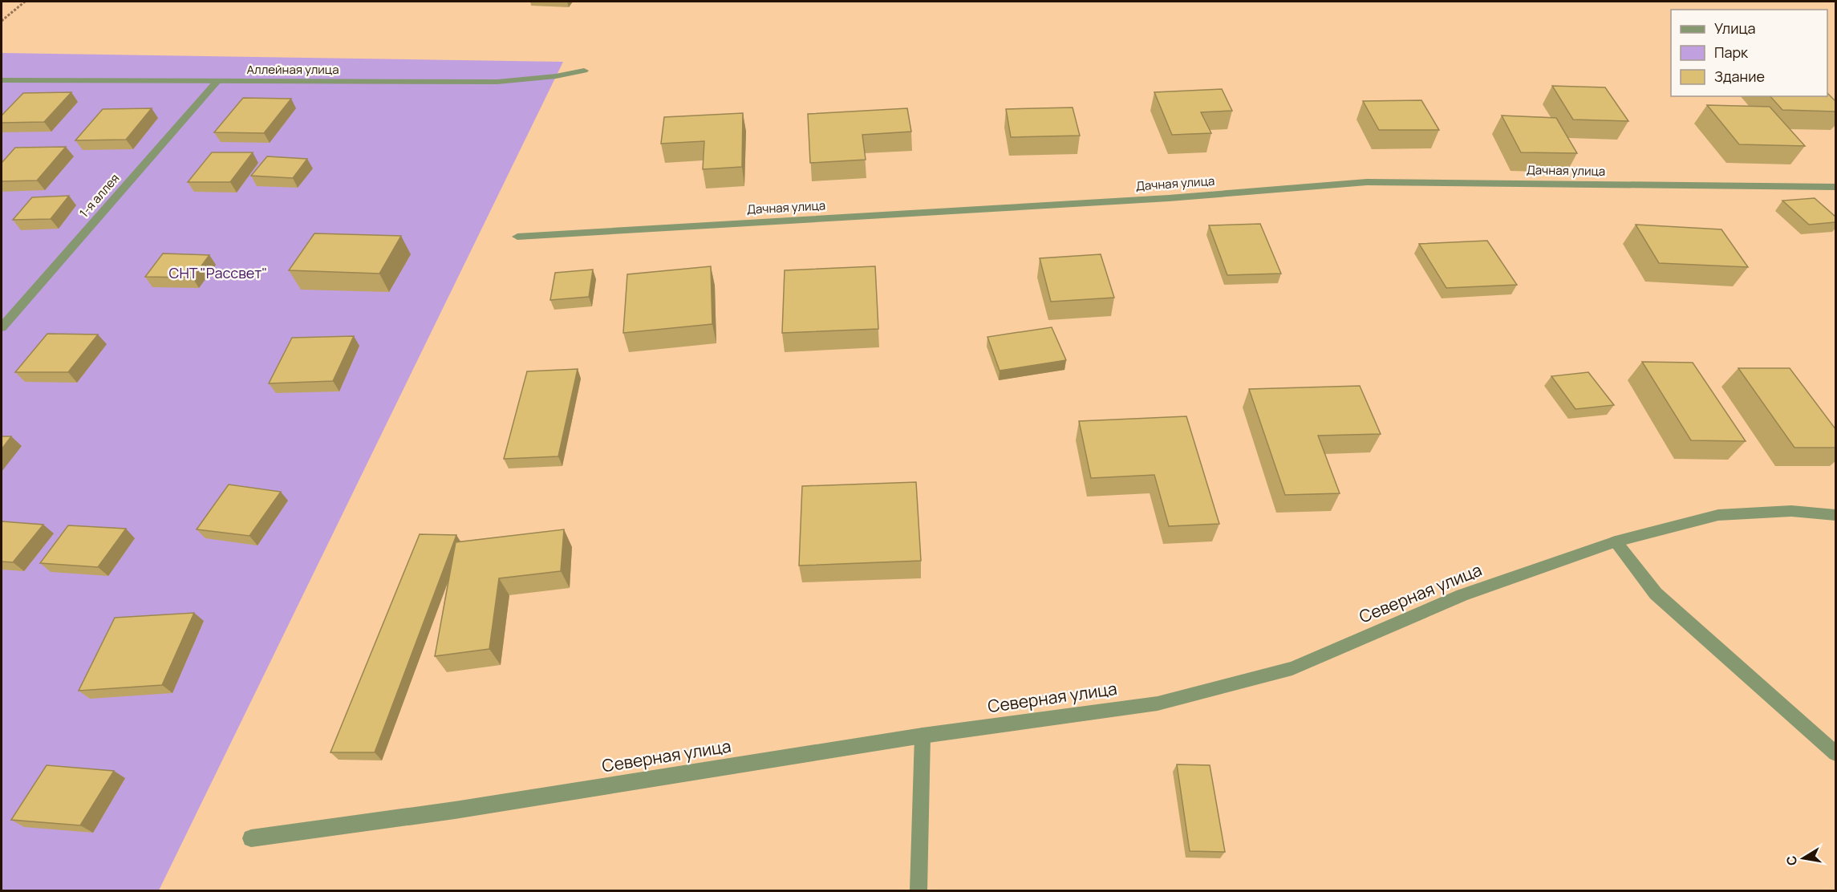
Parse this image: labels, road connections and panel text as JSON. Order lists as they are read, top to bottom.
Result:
{
  "streets": {
    "street": [
      "Аллейная улица",
      "Дачная улица",
      "1-я аллея",
      "Северная улица"
    ]
  },
  "crossings": [
    ["Аллейная улица", "1-я аллея"]
  ],
  "parks": ["СНТ \"Рассвет\""],
  "legend": ["Улица", "Парк", "Здание"],
  "north": "left"
}
